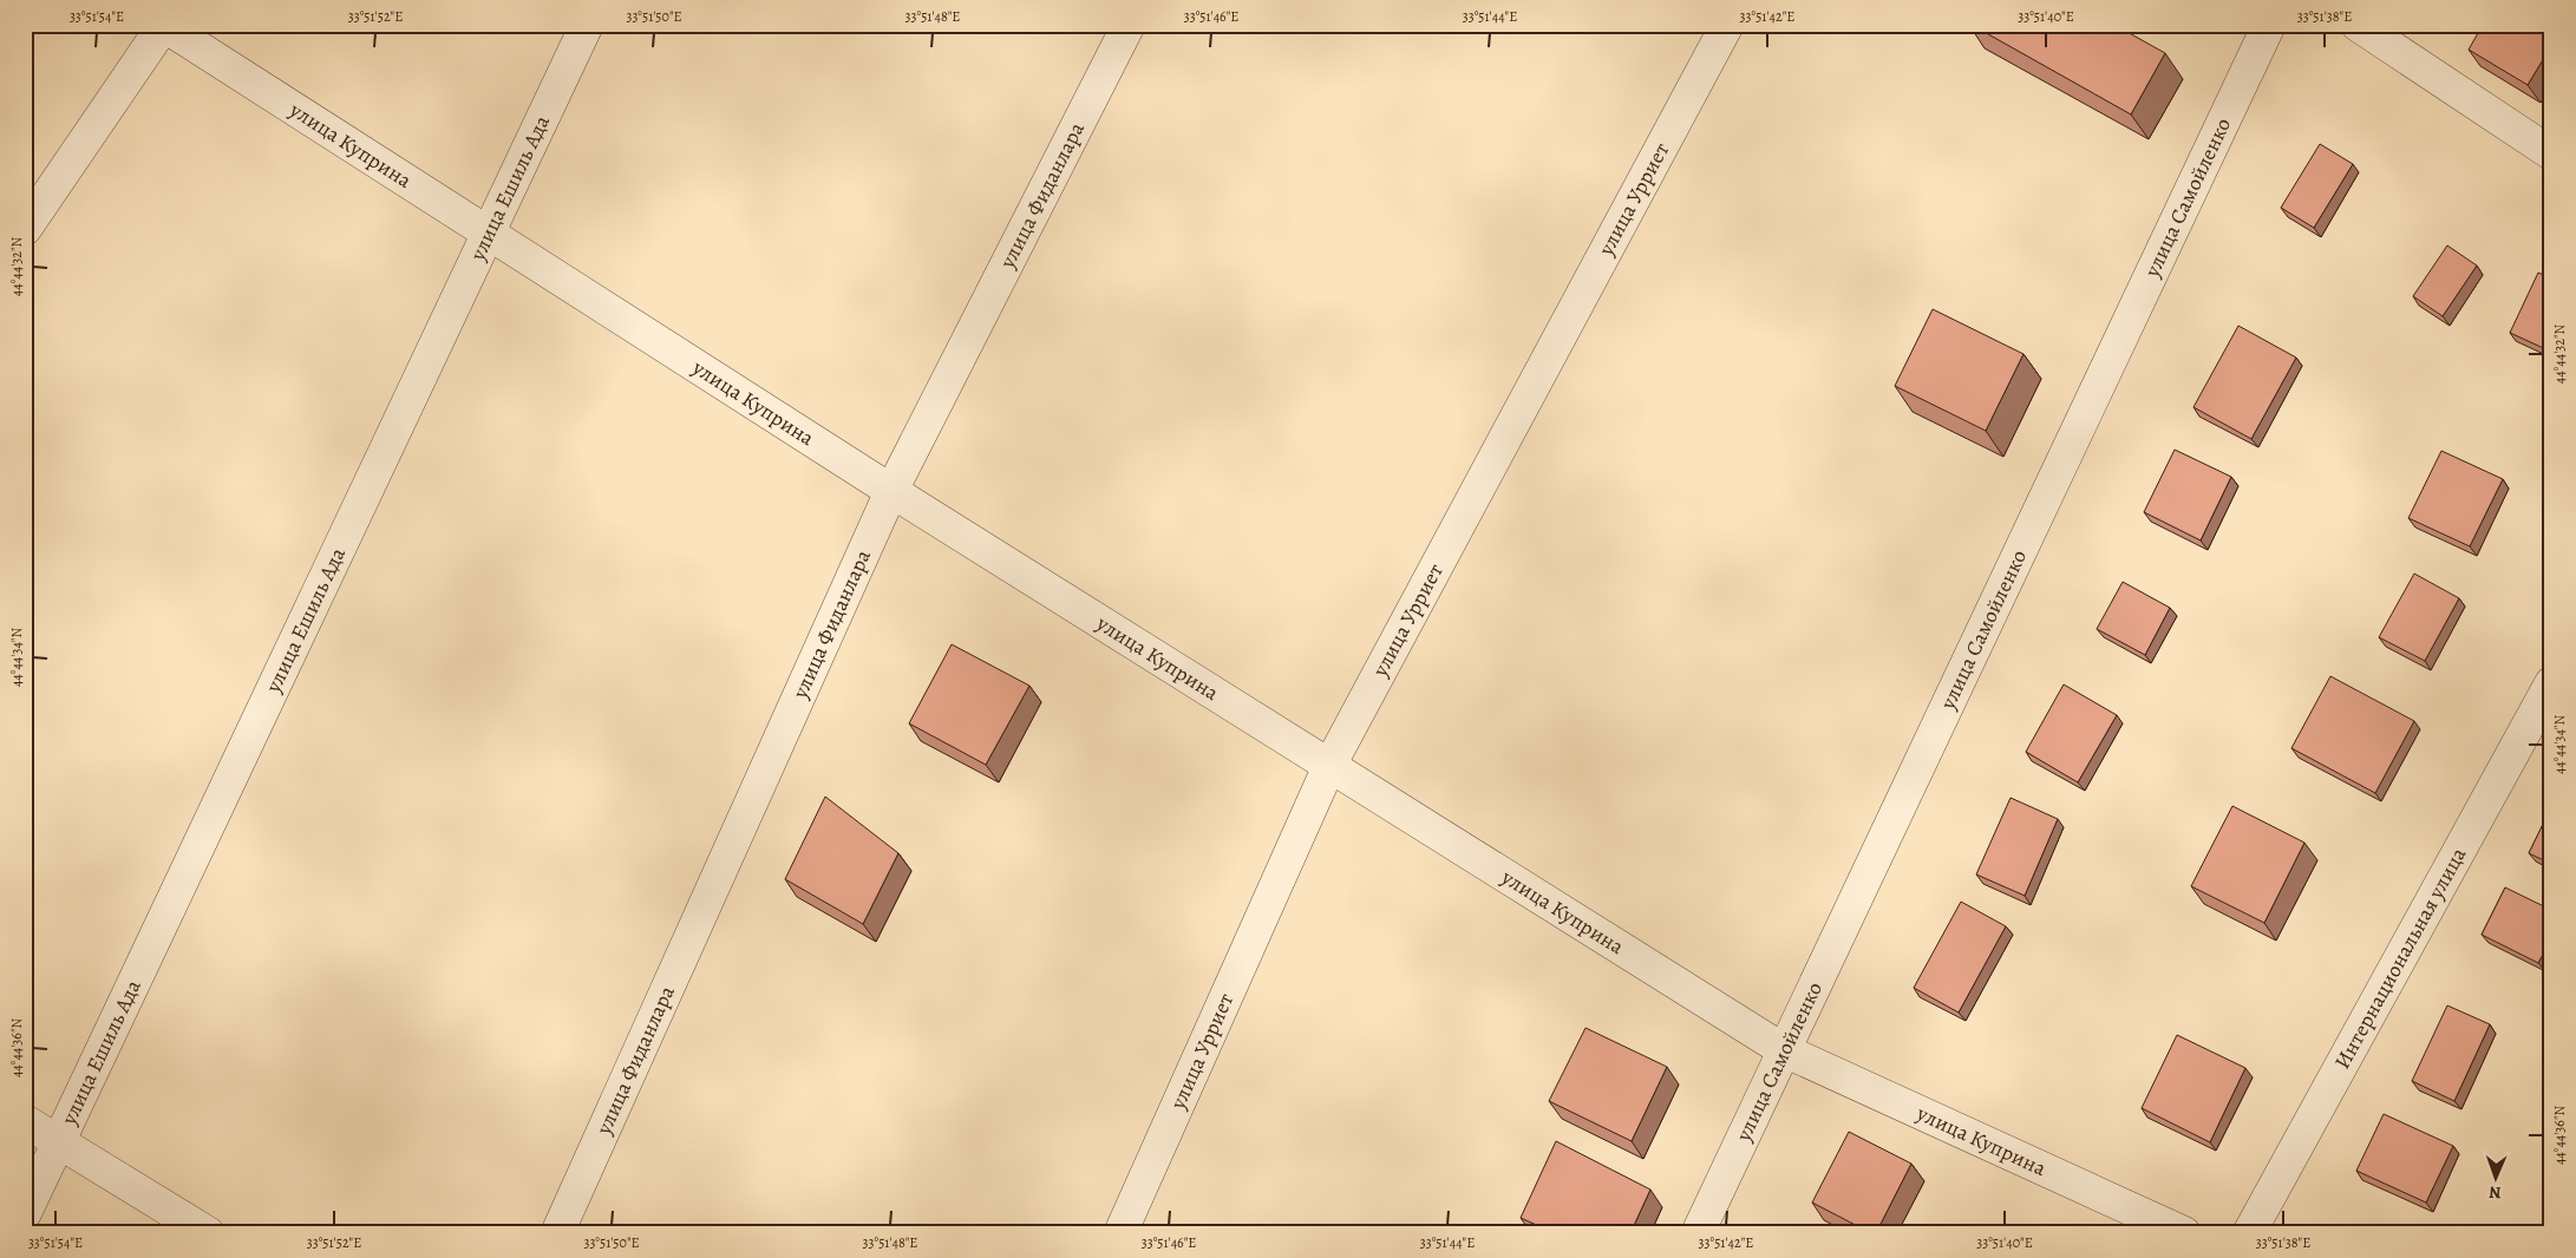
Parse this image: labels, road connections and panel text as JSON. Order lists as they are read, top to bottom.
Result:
{
  "streets": {
    "street": [
      "улица Куприна",
      "улица Ешиль Ада",
      "улица Фиданлара",
      "улица Самойленко",
      "улица Урриет",
      "Интернациональная улица"
    ]
  },
  "crossings": [
    ["улица Куприна", "улица Ешиль Ада"],
    ["улица Куприна", "улица Фиданлара"],
    ["улица Куприна", "улица Самойленко"],
    ["улица Куприна", "улица Урриет"]
  ],
  "north": "bottom",
  "coordinates": [
    "33°51'54\"E",
    "33°51'52\"E",
    "33°51'50\"E",
    "33°51'48\"E",
    "33°51'46\"E",
    "33°51'44\"E",
    "33°51'42\"E",
    "33°51'40\"E",
    "33°51'38\"E",
    "44°44'32\"N",
    "44°44'34\"N",
    "44°44'36\"N"
  ]
}
